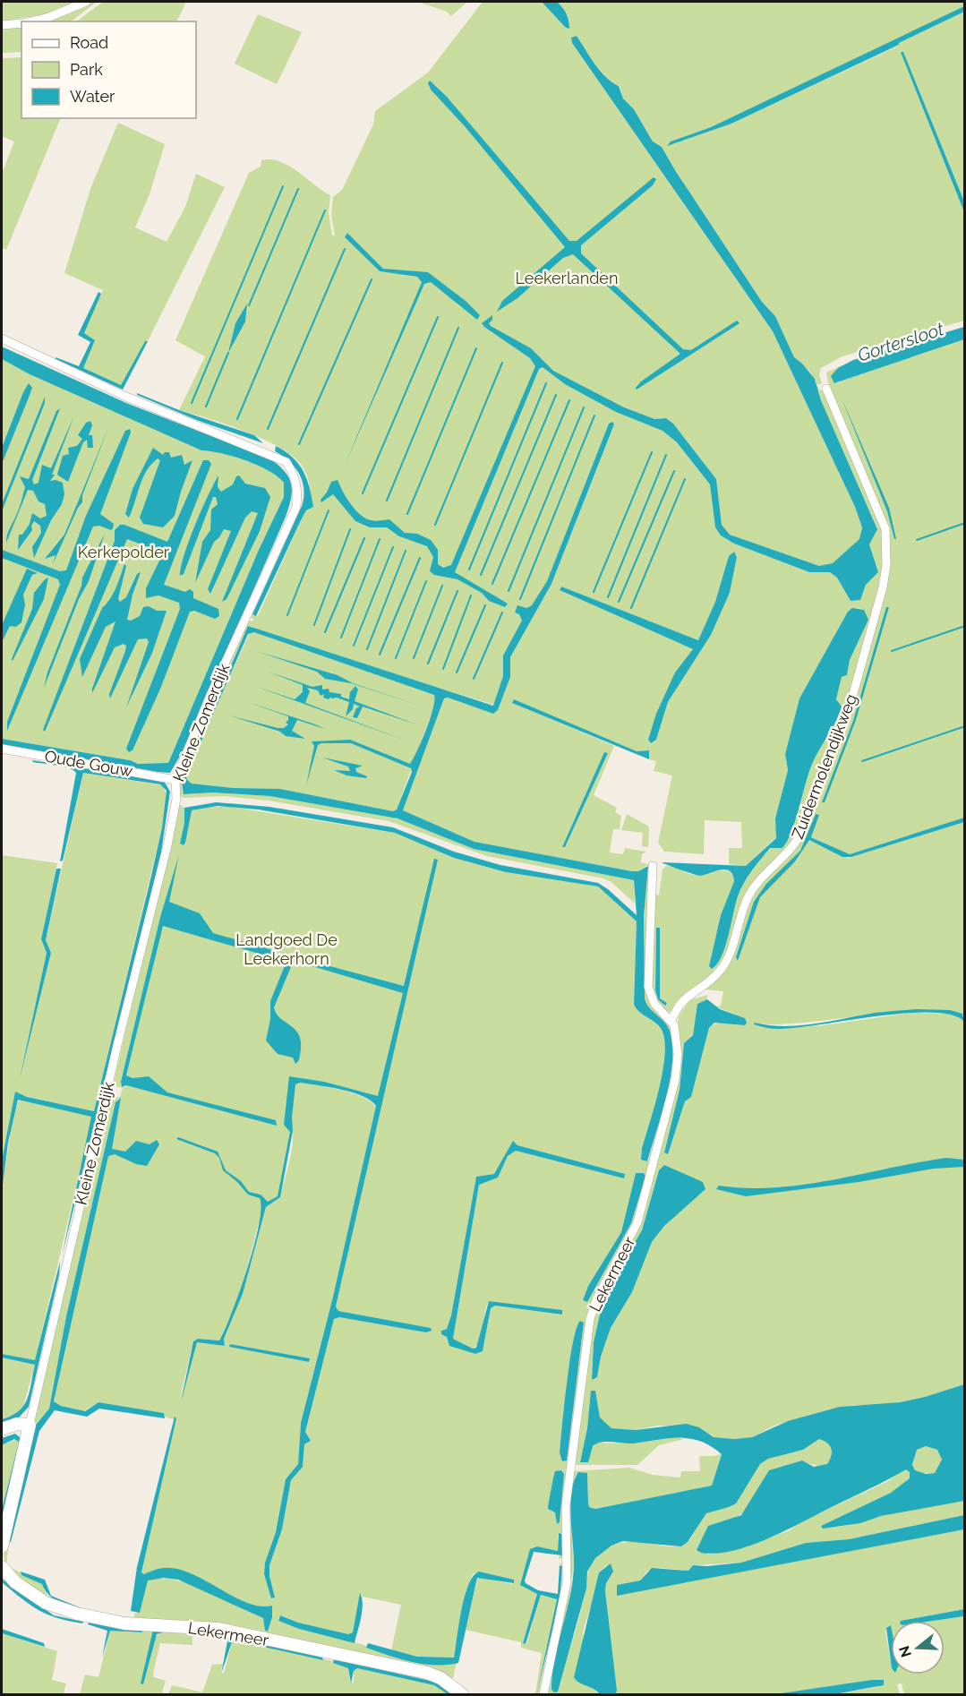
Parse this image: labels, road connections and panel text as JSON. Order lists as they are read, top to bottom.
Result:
{
  "streets": {
    "street": [
      "Kleine Zomerdijk",
      "Oude Gouw",
      "Zuidermolendijkweg",
      "Lekermeer"
    ]
  },
  "crossings": [
    ["Kleine Zomerdijk", "Oude Gouw"],
    ["Zuidermolendijkweg", "Lekermeer"]
  ],
  "water": ["Gortersloot"],
  "parks": ["Leekerlanden", "Kerkepolder", "Landgoed De Leekerhorn"],
  "legend": ["Road", "Park", "Water"],
  "north": "left"
}
